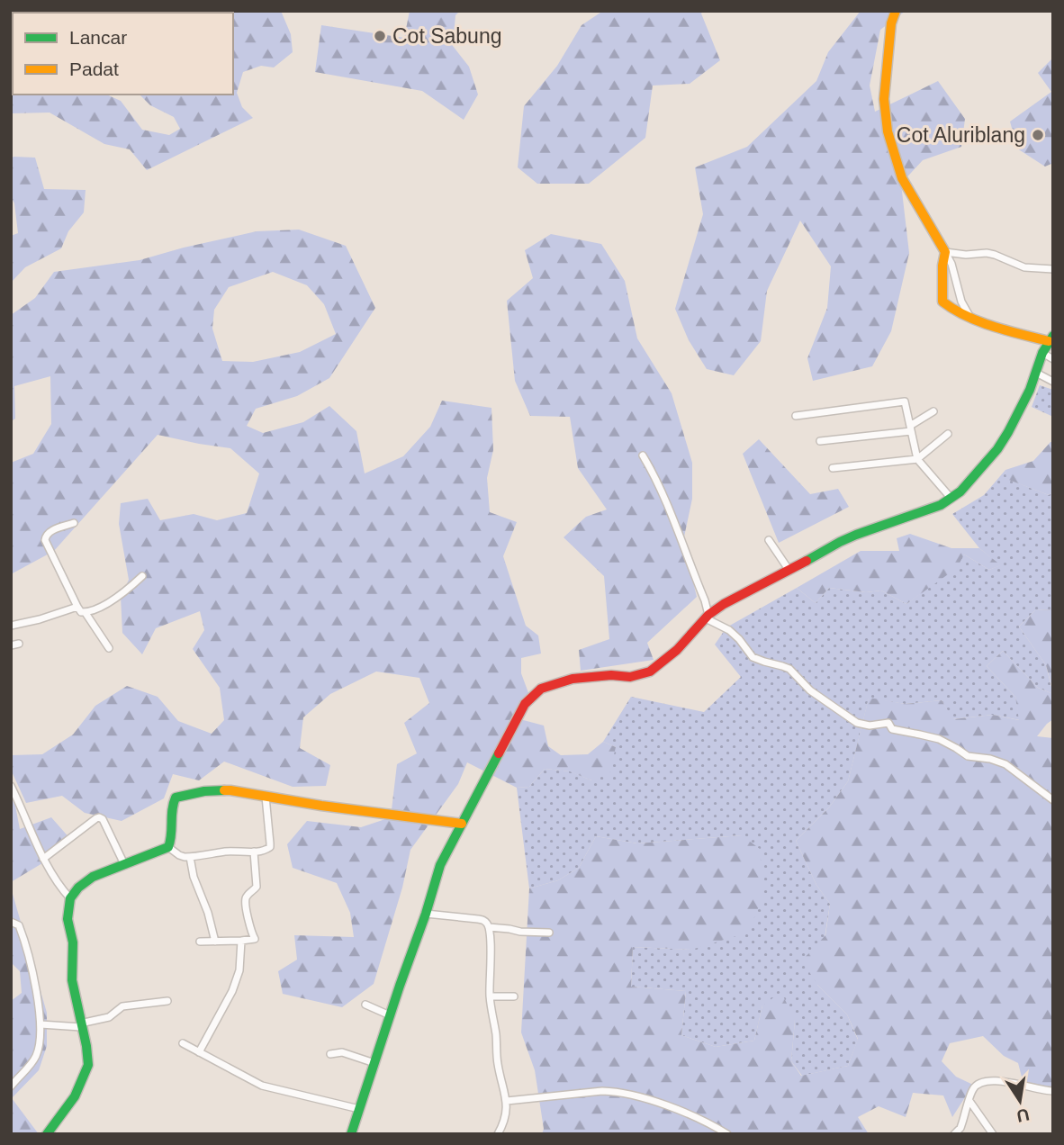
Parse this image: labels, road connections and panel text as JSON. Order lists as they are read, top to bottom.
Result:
{
  "places": ["Cot Sabung", "Cot Aluriblang"],
  "legend": ["Lancar", "Padat"],
  "north": "bottom"
}
